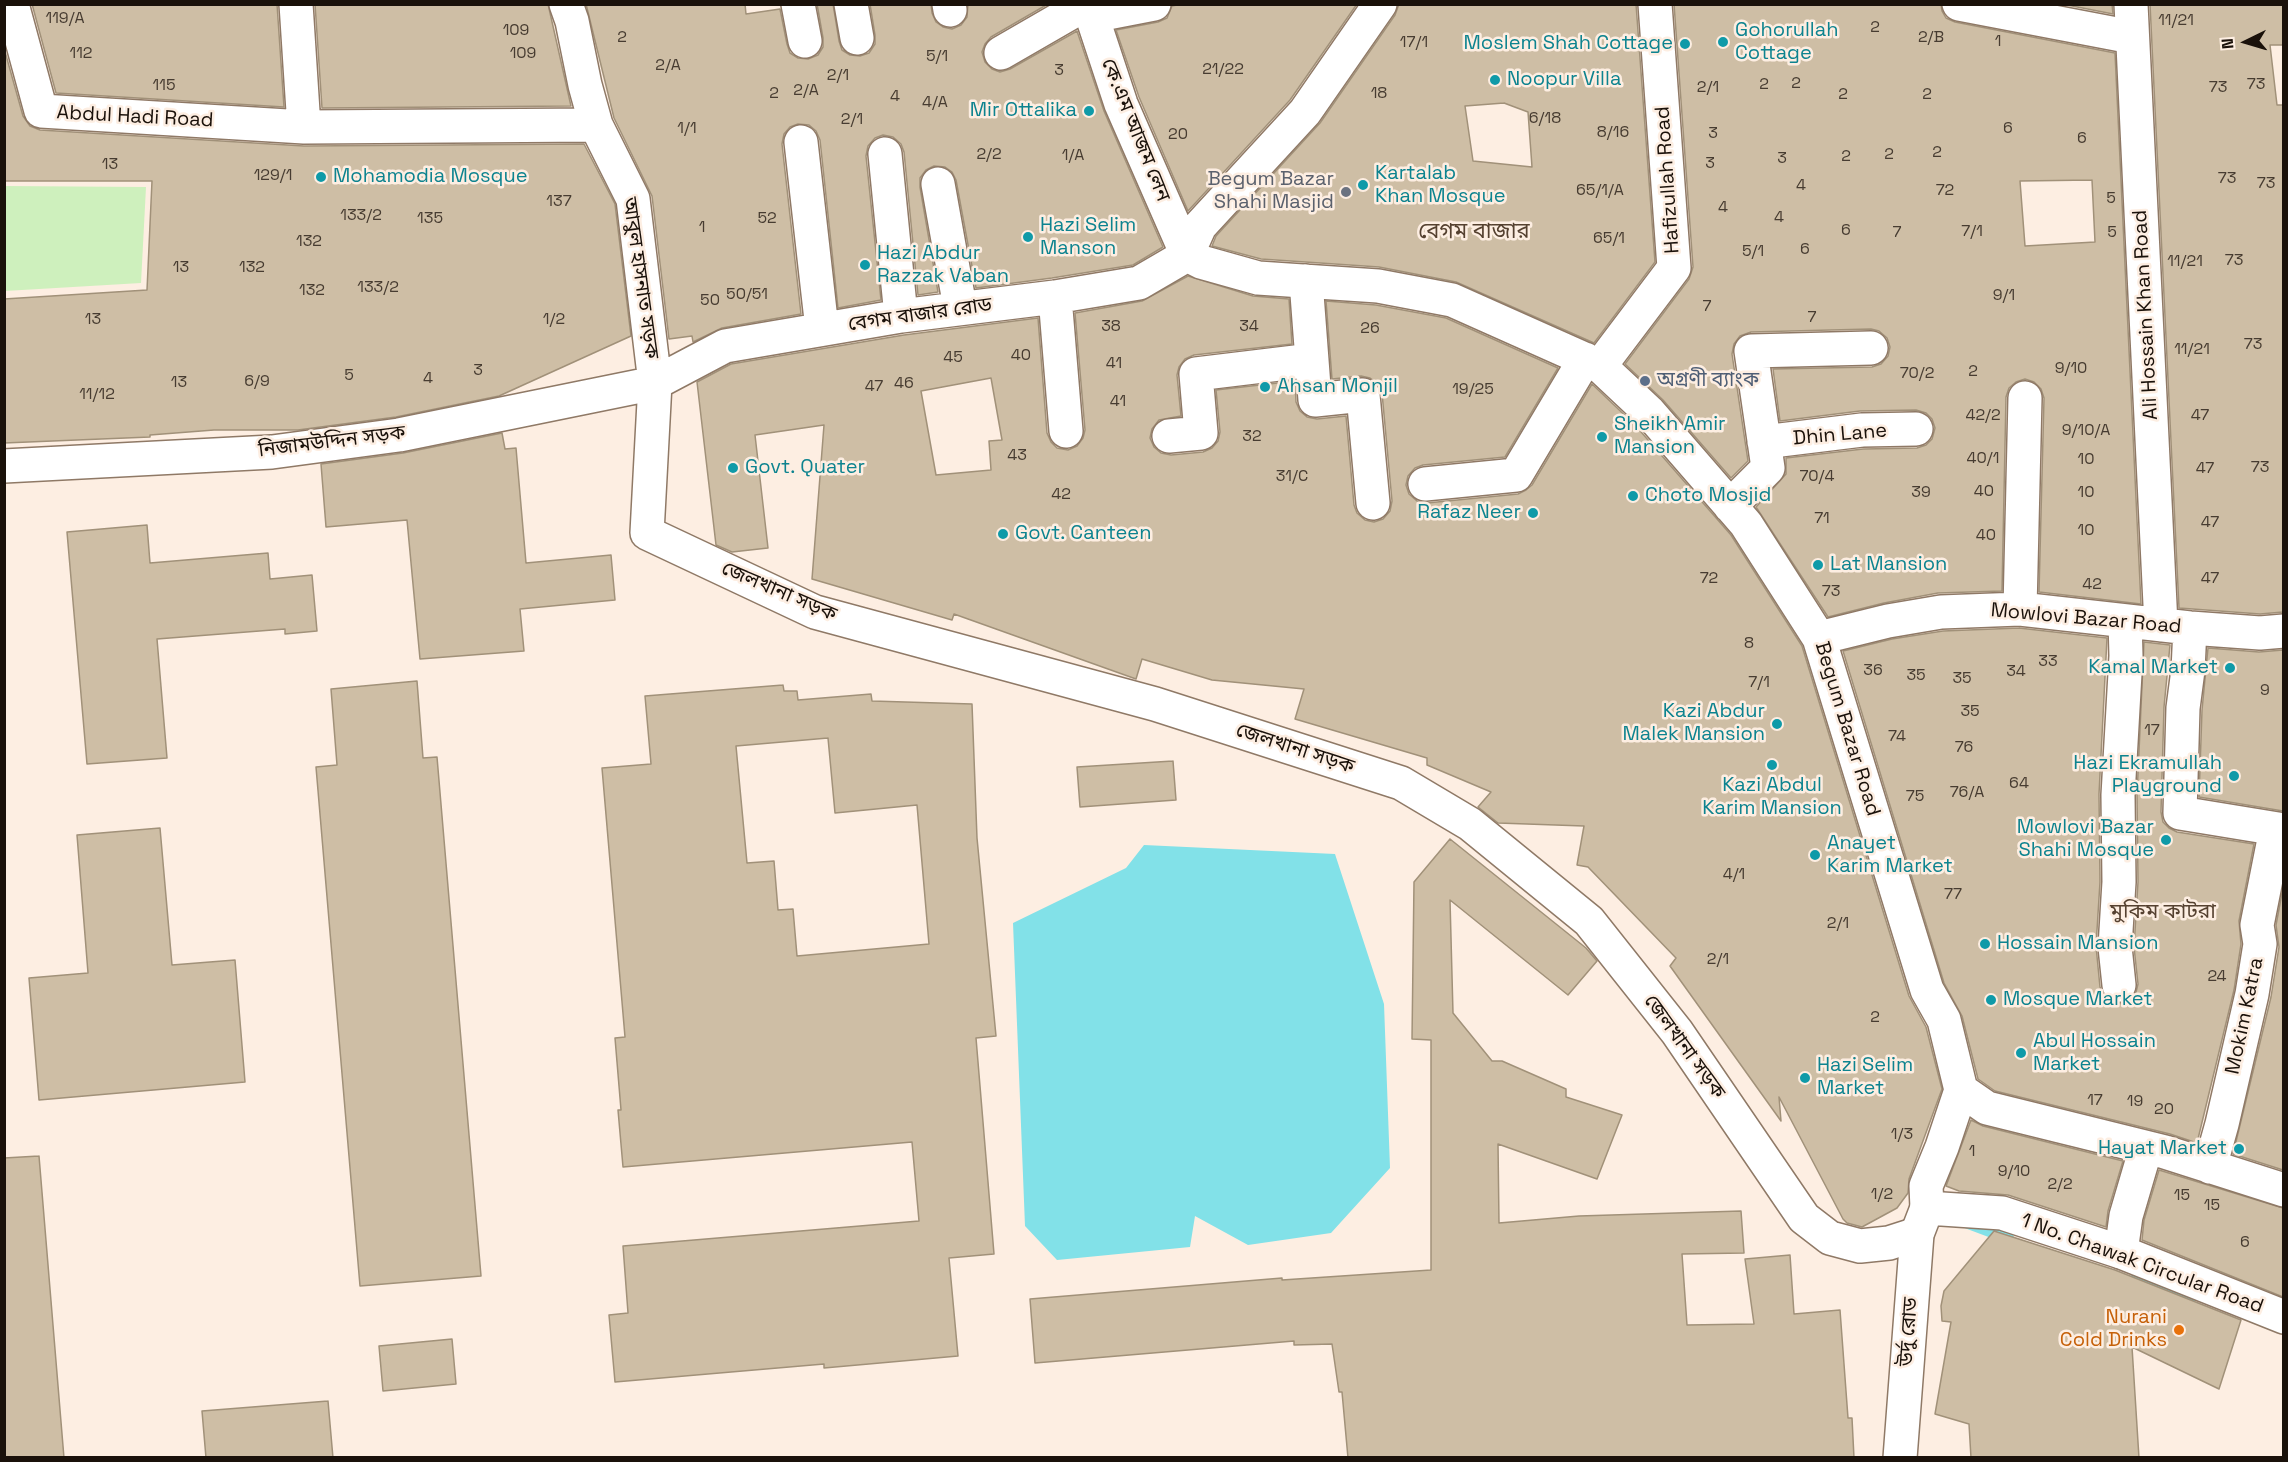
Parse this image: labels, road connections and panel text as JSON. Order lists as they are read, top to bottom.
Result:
{
  "streets": {
    "street": [
      "Abdul Hadi Road",
      "কে.এম আজম লেন",
      "Hafizullah Road",
      "আবুল হাসনাত সড়ক",
      "বেগম বাজার রোড",
      "Ali Hossain Khan Road",
      "Dhin Lane",
      "নিজামউদ্দিন সড়ক",
      "জেলখানা সড়ক",
      "Mowlovi Bazar Road",
      "Begum Bazar Road",
      "Mokim Katra",
      "1 No. Chawak Circular Road",
      "উর্দু রোড"
    ]
  },
  "crossings": [
    ["Abdul Hadi Road", "আবুল হাসনাত সড়ক"],
    ["কে.এম আজম লেন", "বেগম বাজার রোড"],
    ["কে.এম আজম লেন", "Begum Bazar Road"],
    ["Hafizullah Road", "Begum Bazar Road"],
    ["আবুল হাসনাত সড়ক", "বেগম বাজার রোড"],
    ["আবুল হাসনাত সড়ক", "নিজামউদ্দিন সড়ক"],
    ["আবুল হাসনাত সড়ক", "জেলখানা সড়ক"],
    ["বেগম বাজার রোড", "নিজামউদ্দিন সড়ক"],
    ["বেগম বাজার রোড", "জেলখানা সড়ক"],
    ["বেগম বাজার রোড", "Begum Bazar Road"],
    ["Ali Hossain Khan Road", "Mowlovi Bazar Road"],
    ["Ali Hossain Khan Road", "Mokim Katra"],
    ["Dhin Lane", "Begum Bazar Road"],
    ["নিজামউদ্দিন সড়ক", "জেলখানা সড়ক"],
    ["জেলখানা সড়ক", "1 No. Chawak Circular Road"],
    ["জেলখানা সড়ক", "উর্দু রোড"],
    ["Mowlovi Bazar Road", "Begum Bazar Road"],
    ["Mowlovi Bazar Road", "Mokim Katra"],
    ["1 No. Chawak Circular Road", "উর্দু রোড"]
  ],
  "districts": ["বেগম বাজার", "মুকিম কাটরা"],
  "places": [
    "Gohorullah Cottage",
    "Moslem Shah Cottage",
    "Noopur Villa",
    "Mir Ottalika",
    "Mohamodia Mosque",
    "Kartalab Khan Mosque",
    "Begum Bazar Shahi Masjid",
    "Hazi Selim Manson",
    "Hazi Abdur Razzak Vaban",
    "অগ্রণী ব্যাংক",
    "Ahsan Monjil",
    "Sheikh Amir Mansion",
    "Govt. Quater",
    "Choto Mosjid",
    "Rafaz Neer",
    "Govt. Canteen",
    "Lat Mansion",
    "Kamal Market",
    "Kazi Abdur Malek Mansion",
    "Kazi Abdul Karim Mansion",
    "Hazi Ekramullah Playground",
    "Mowlovi Bazar Shahi Mosque",
    "Anayet Karim Market",
    "Hossain Mansion",
    "Mosque Market",
    "Abul Hossain Market",
    "Hazi Selim Market",
    "Hayat Market",
    "Nurani Cold Drinks"
  ],
  "house_numbers": [
    "119/A",
    "11/21",
    "2",
    "109",
    "2",
    "2/B",
    "1",
    "17/1",
    "112",
    "109",
    "5/1",
    "2/A",
    "21/22",
    "3",
    "2/1",
    "2",
    "2",
    "73",
    "115",
    "2/1",
    "73",
    "2/A",
    "2",
    "18",
    "2",
    "2",
    "4",
    "4/A",
    "6/18",
    "2/1",
    "1/1",
    "6",
    "8/16",
    "3",
    "20",
    "6",
    "2",
    "2/2",
    "2",
    "1/A",
    "2",
    "3",
    "3",
    "13",
    "129/1",
    "73",
    "73",
    "4",
    "65/1/A",
    "72",
    "5",
    "137",
    "4",
    "133/2",
    "4",
    "135",
    "52",
    "1",
    "6",
    "7/1",
    "7",
    "5",
    "65/1",
    "132",
    "6",
    "5/1",
    "73",
    "11/21",
    "13",
    "132",
    "133/2",
    "132",
    "50/51",
    "9/1",
    "50",
    "7",
    "7",
    "13",
    "1/2",
    "38",
    "34",
    "26",
    "73",
    "11/21",
    "40",
    "45",
    "41",
    "9/10",
    "3",
    "2",
    "70/2",
    "5",
    "4",
    "6/9",
    "13",
    "46",
    "47",
    "19/25",
    "11/12",
    "41",
    "42/2",
    "47",
    "9/10/A",
    "32",
    "43",
    "40/1",
    "10",
    "73",
    "47",
    "31/C",
    "70/4",
    "40",
    "39",
    "10",
    "42",
    "71",
    "47",
    "10",
    "40",
    "72",
    "47",
    "42",
    "73",
    "8",
    "33",
    "36",
    "34",
    "35",
    "35",
    "7/1",
    "9",
    "35",
    "17",
    "74",
    "76",
    "64",
    "76/A",
    "75",
    "4/1",
    "77",
    "2/1",
    "2/1",
    "24",
    "2",
    "17",
    "19",
    "20",
    "1/3",
    "1",
    "9/10",
    "2/2",
    "1/2",
    "15",
    "15",
    "6"
  ],
  "north": "left"
}
